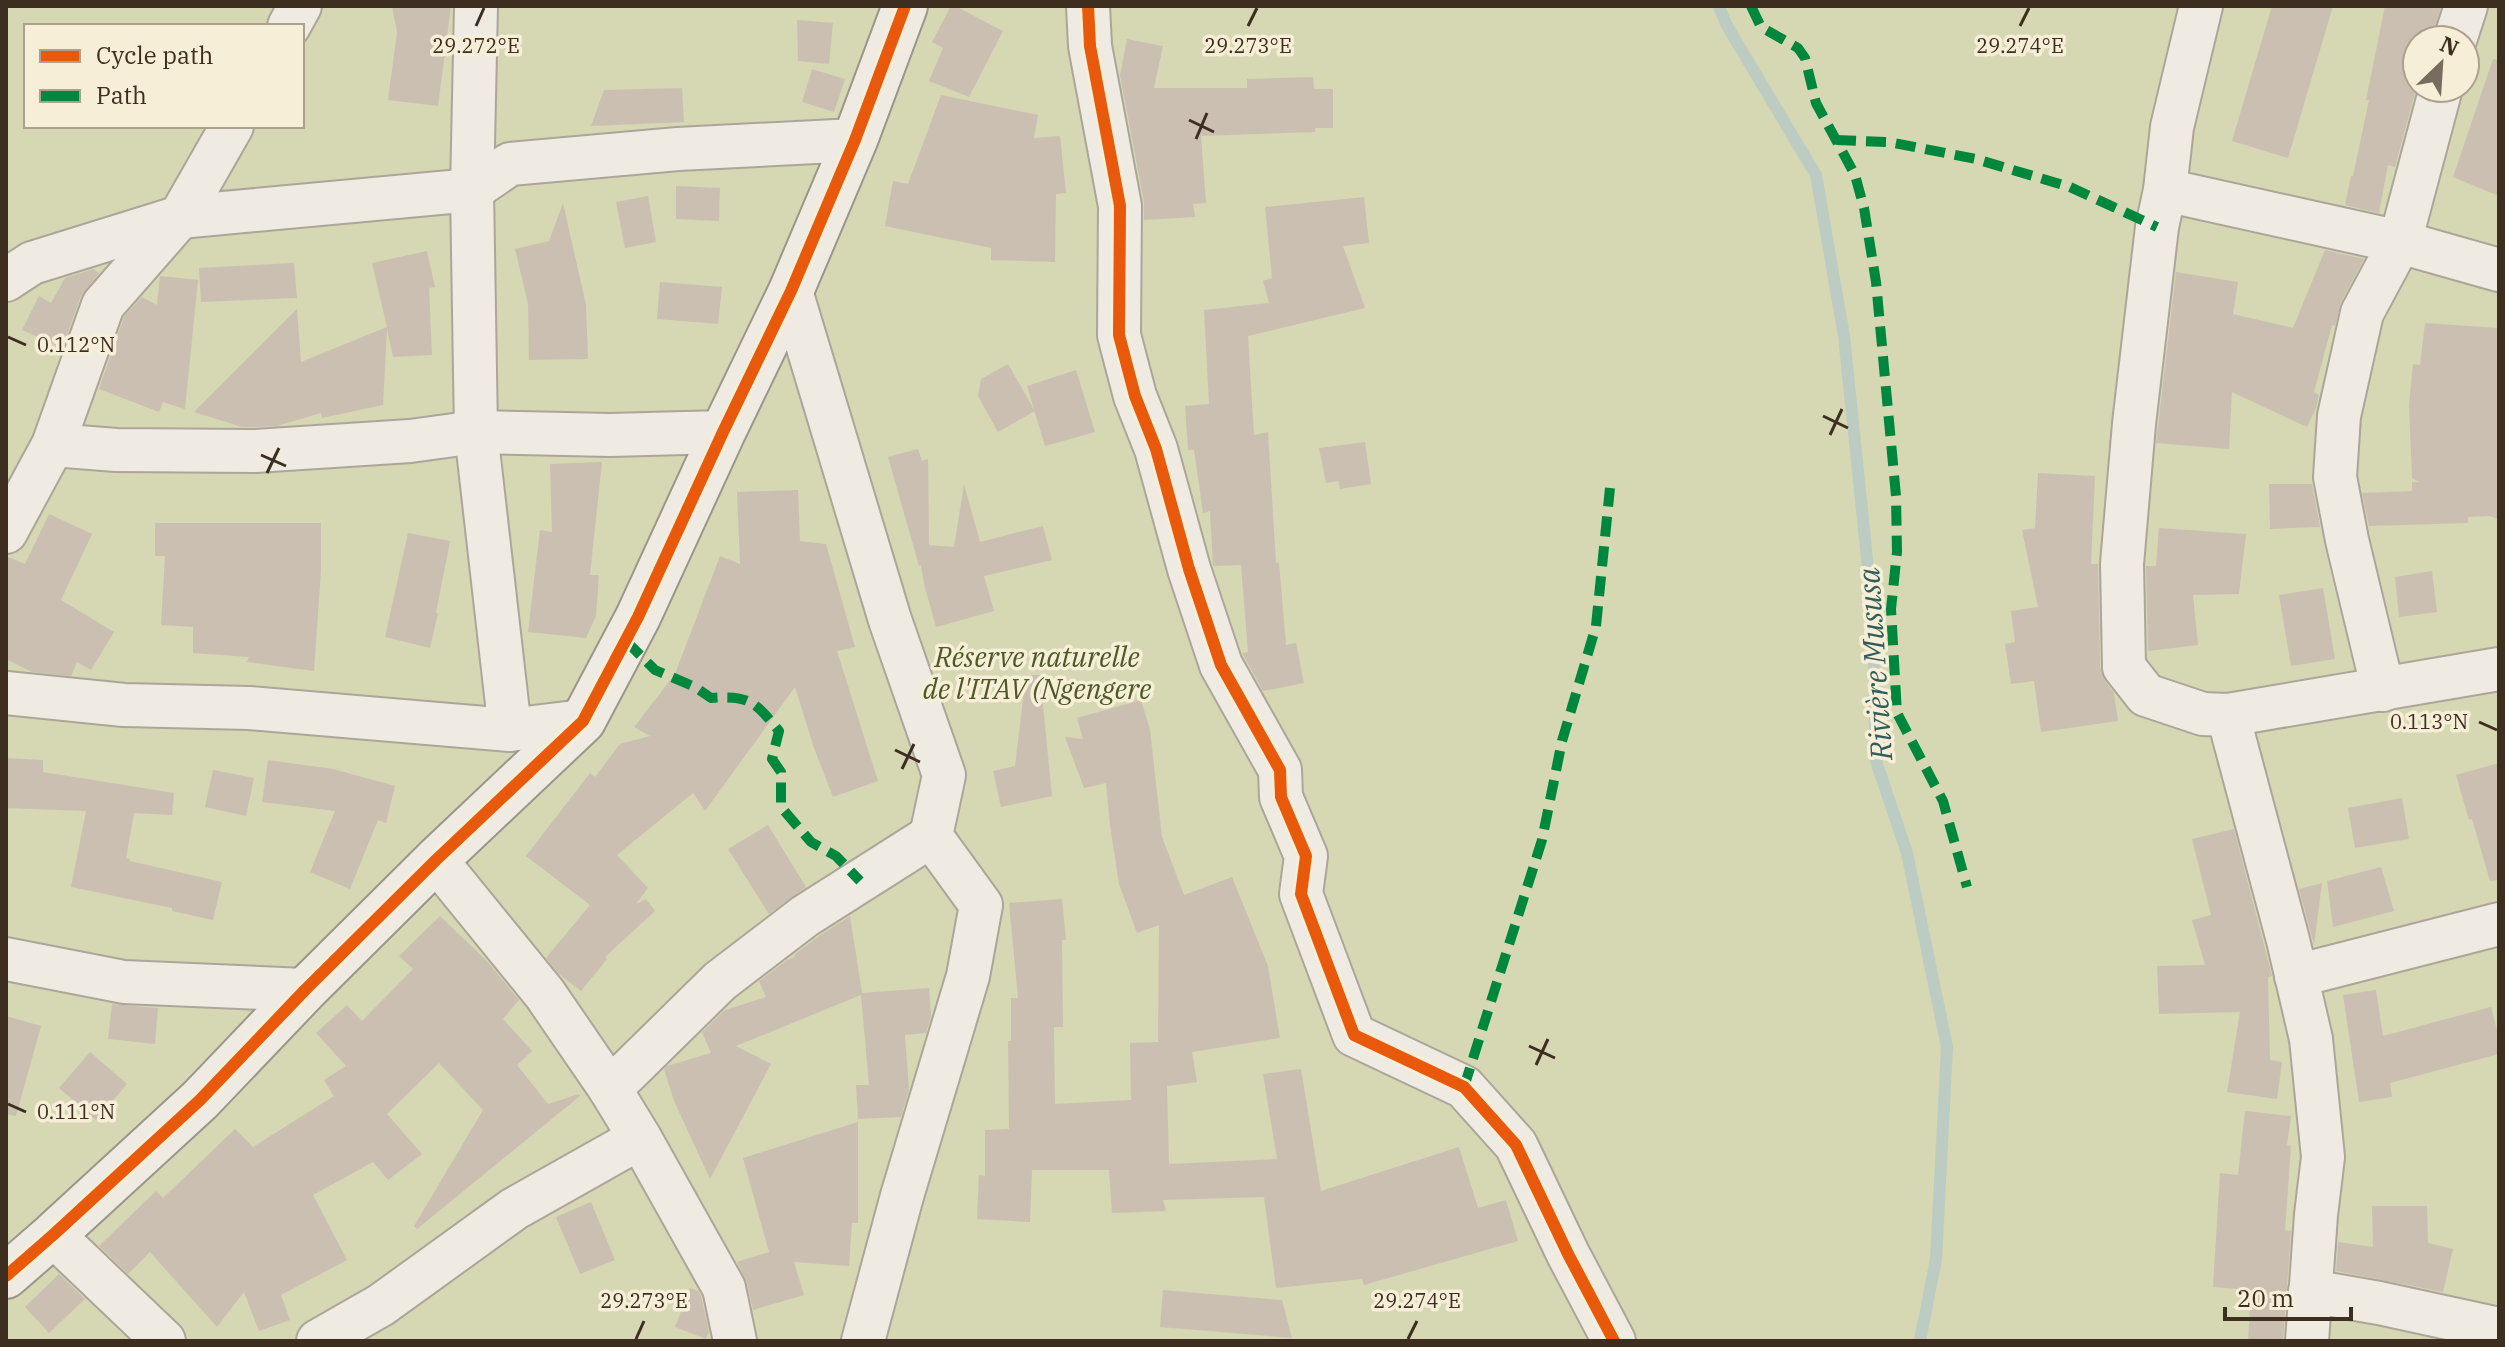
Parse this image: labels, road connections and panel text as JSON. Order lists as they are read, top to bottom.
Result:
{
  "water": ["Rivière Mususa"],
  "parks": ["Réserve naturelle de l'ITAV (Ngengere"],
  "legend": ["Cycle path", "Path"],
  "scale_bar": "20 m",
  "north": "top right",
  "coordinates": [
    "29.272°E",
    "29.273°E",
    "29.274°E",
    "0.112°N",
    "0.113°N",
    "0.111°N"
  ]
}
